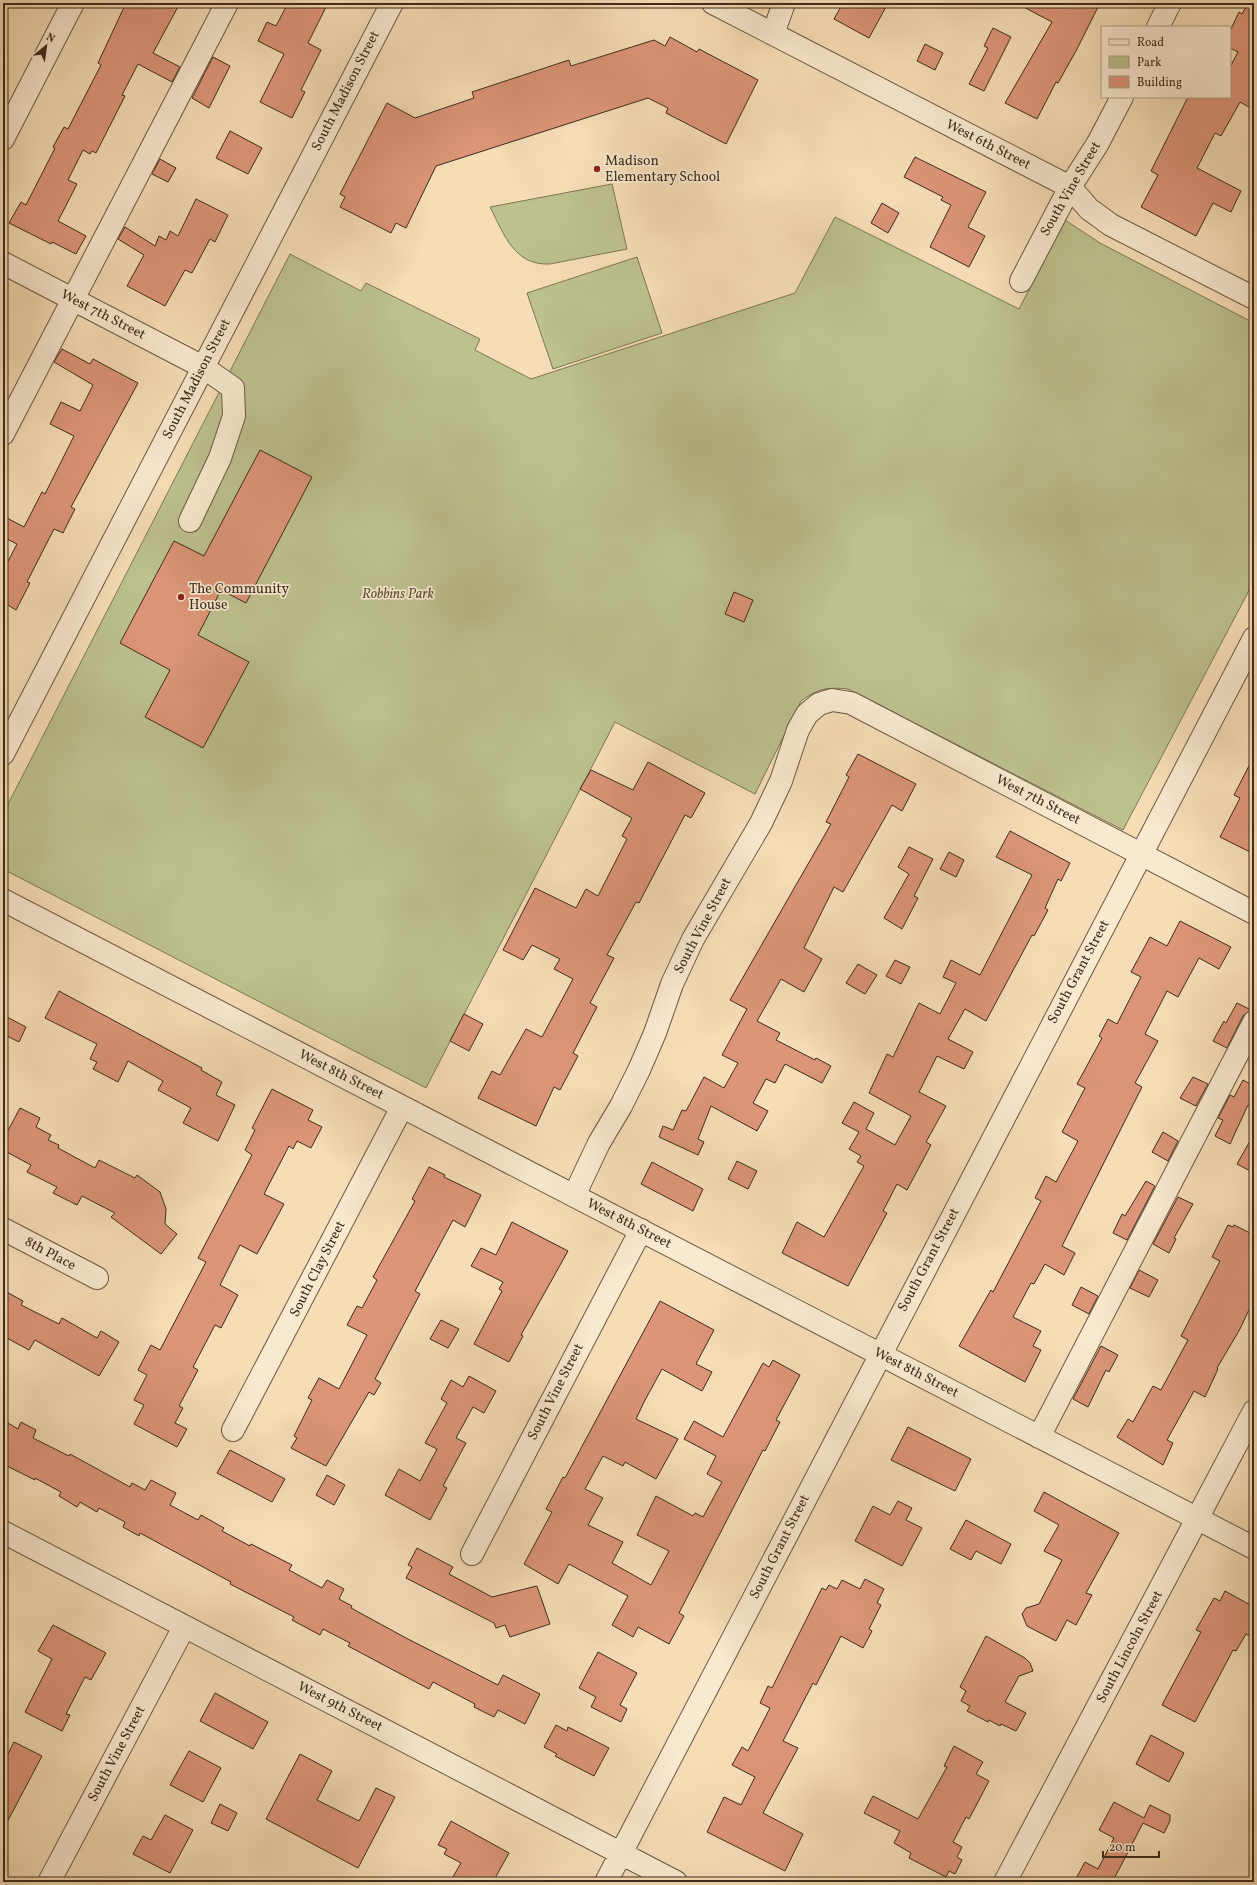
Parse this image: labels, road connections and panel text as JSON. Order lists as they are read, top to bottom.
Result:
{
  "streets": {
    "street": [
      "South Madison Street",
      "West 6th Street",
      "South Vine Street",
      "West 7th Street",
      "South Grant Street",
      "West 8th Street",
      "8th Place",
      "South Clay Street",
      "South Lincoln Street",
      "West 9th Street"
    ]
  },
  "crossings": [
    ["South Madison Street", "West 7th Street"],
    ["West 6th Street", "South Vine Street"],
    ["South Vine Street", "West 7th Street"],
    ["South Vine Street", "West 8th Street"],
    ["South Vine Street", "West 9th Street"],
    ["West 7th Street", "South Grant Street"],
    ["South Grant Street", "West 8th Street"],
    ["South Grant Street", "West 9th Street"],
    ["West 8th Street", "South Clay Street"],
    ["West 8th Street", "South Lincoln Street"]
  ],
  "parks": ["Robbins Park"],
  "places": ["Madison Elementary School", "The Community House"],
  "legend": ["Road", "Park", "Building"],
  "scale_bar": "20 m",
  "north": "top right"
}
